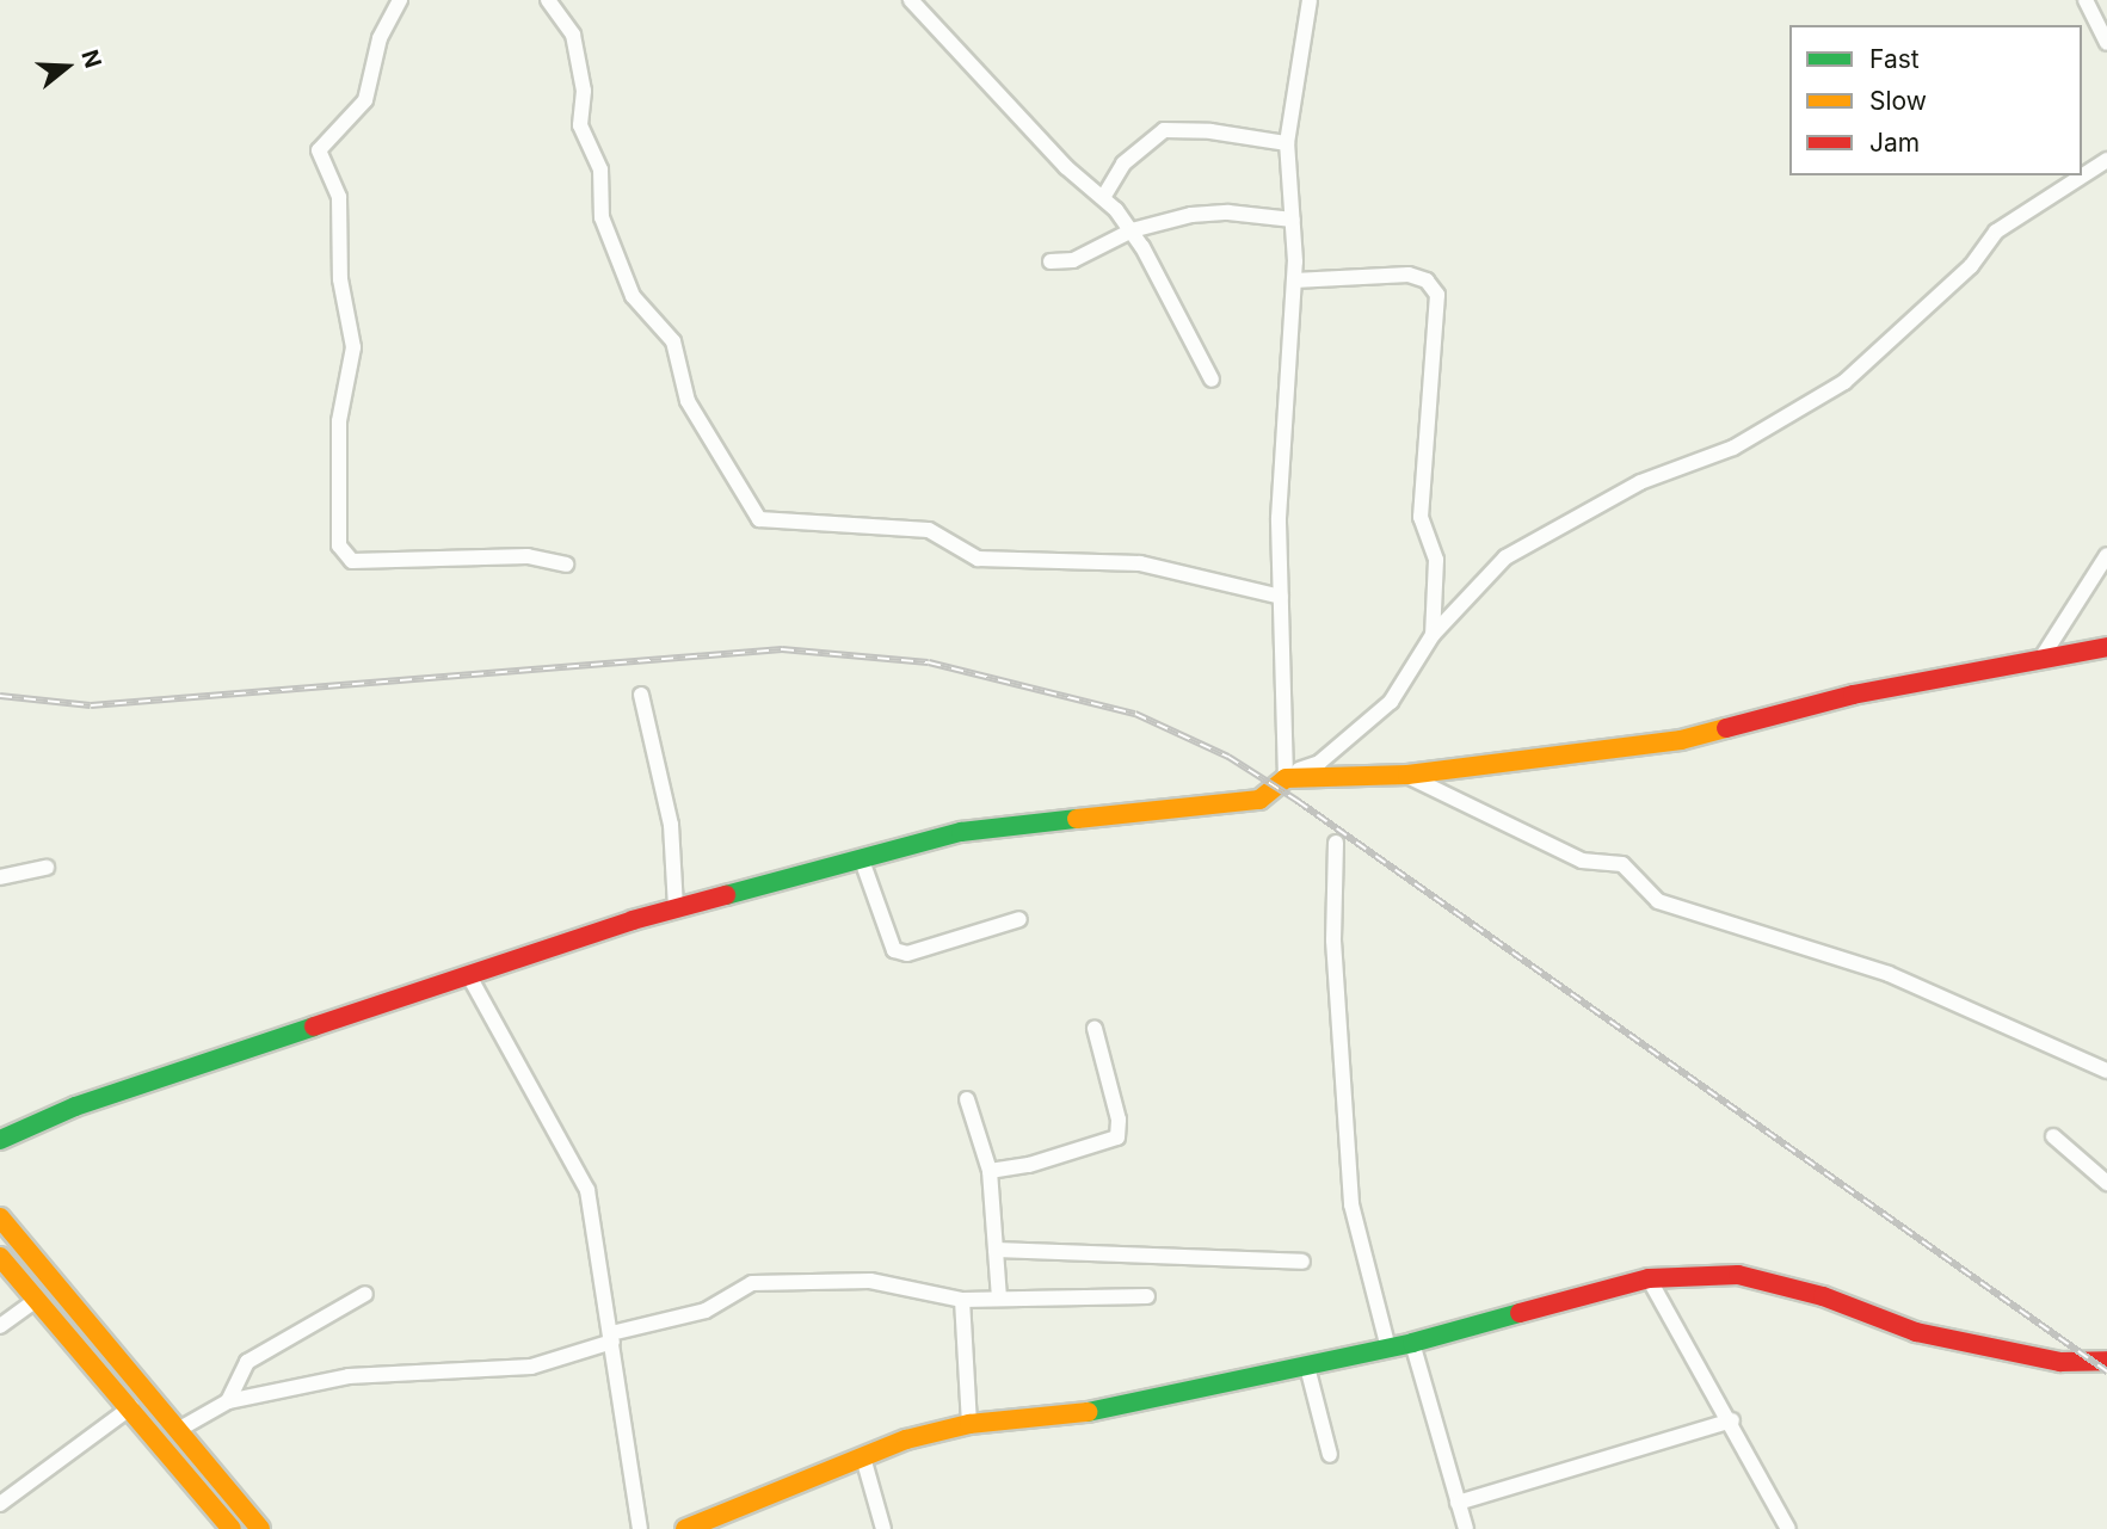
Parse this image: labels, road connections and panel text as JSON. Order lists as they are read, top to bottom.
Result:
{
  "legend": ["Fast", "Slow", "Jam"],
  "north": "right"
}
